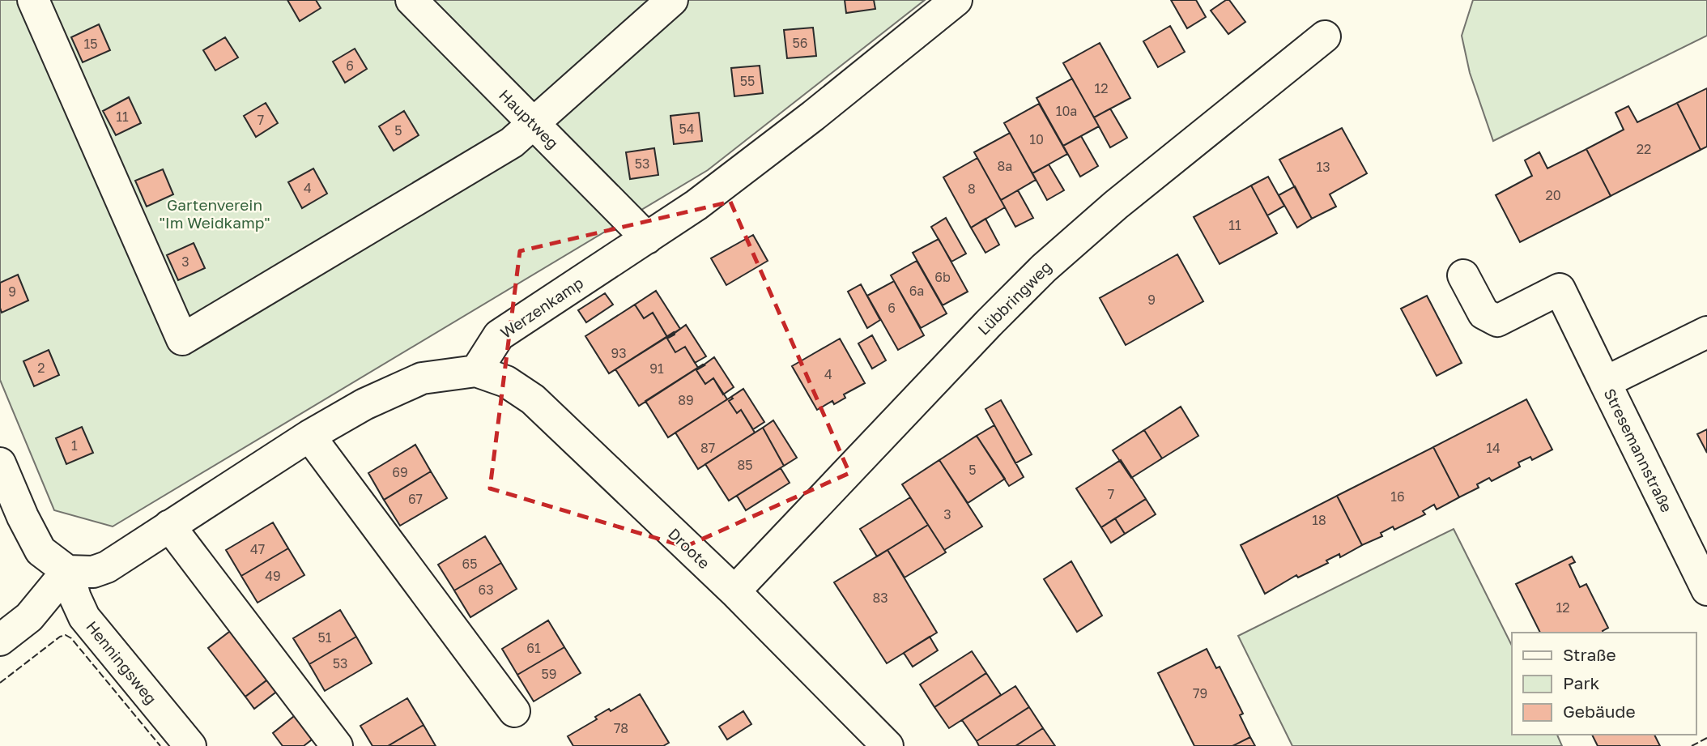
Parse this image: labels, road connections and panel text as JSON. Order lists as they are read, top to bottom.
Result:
{
  "streets": {
    "street": [
      "Hauptweg",
      "Lübbringweg",
      "Werzenkamp",
      "Stresemannstraße",
      "Droote",
      "Henningsweg"
    ]
  },
  "crossings": [
    ["Hauptweg", "Werzenkamp"],
    ["Lübbringweg", "Droote"],
    ["Werzenkamp", "Droote"]
  ],
  "parks": ["Gartenverein \"Im Weidkamp\""],
  "house_numbers": [
    "56",
    "15",
    "6",
    "55",
    "12",
    "10a",
    "11",
    "7",
    "54",
    "5",
    "10",
    "22",
    "53",
    "8a",
    "13",
    "4",
    "8",
    "20",
    "11",
    "3",
    "6b",
    "6a",
    "9",
    "9",
    "6",
    "93",
    "2",
    "91",
    "4",
    "89",
    "1",
    "87",
    "14",
    "85",
    "5",
    "69",
    "7",
    "16",
    "67",
    "3",
    "18",
    "47",
    "65",
    "49",
    "63",
    "83",
    "12",
    "51",
    "61",
    "53",
    "59",
    "79",
    "78"
  ],
  "legend": ["Straße", "Park", "Gebäude"]
}
